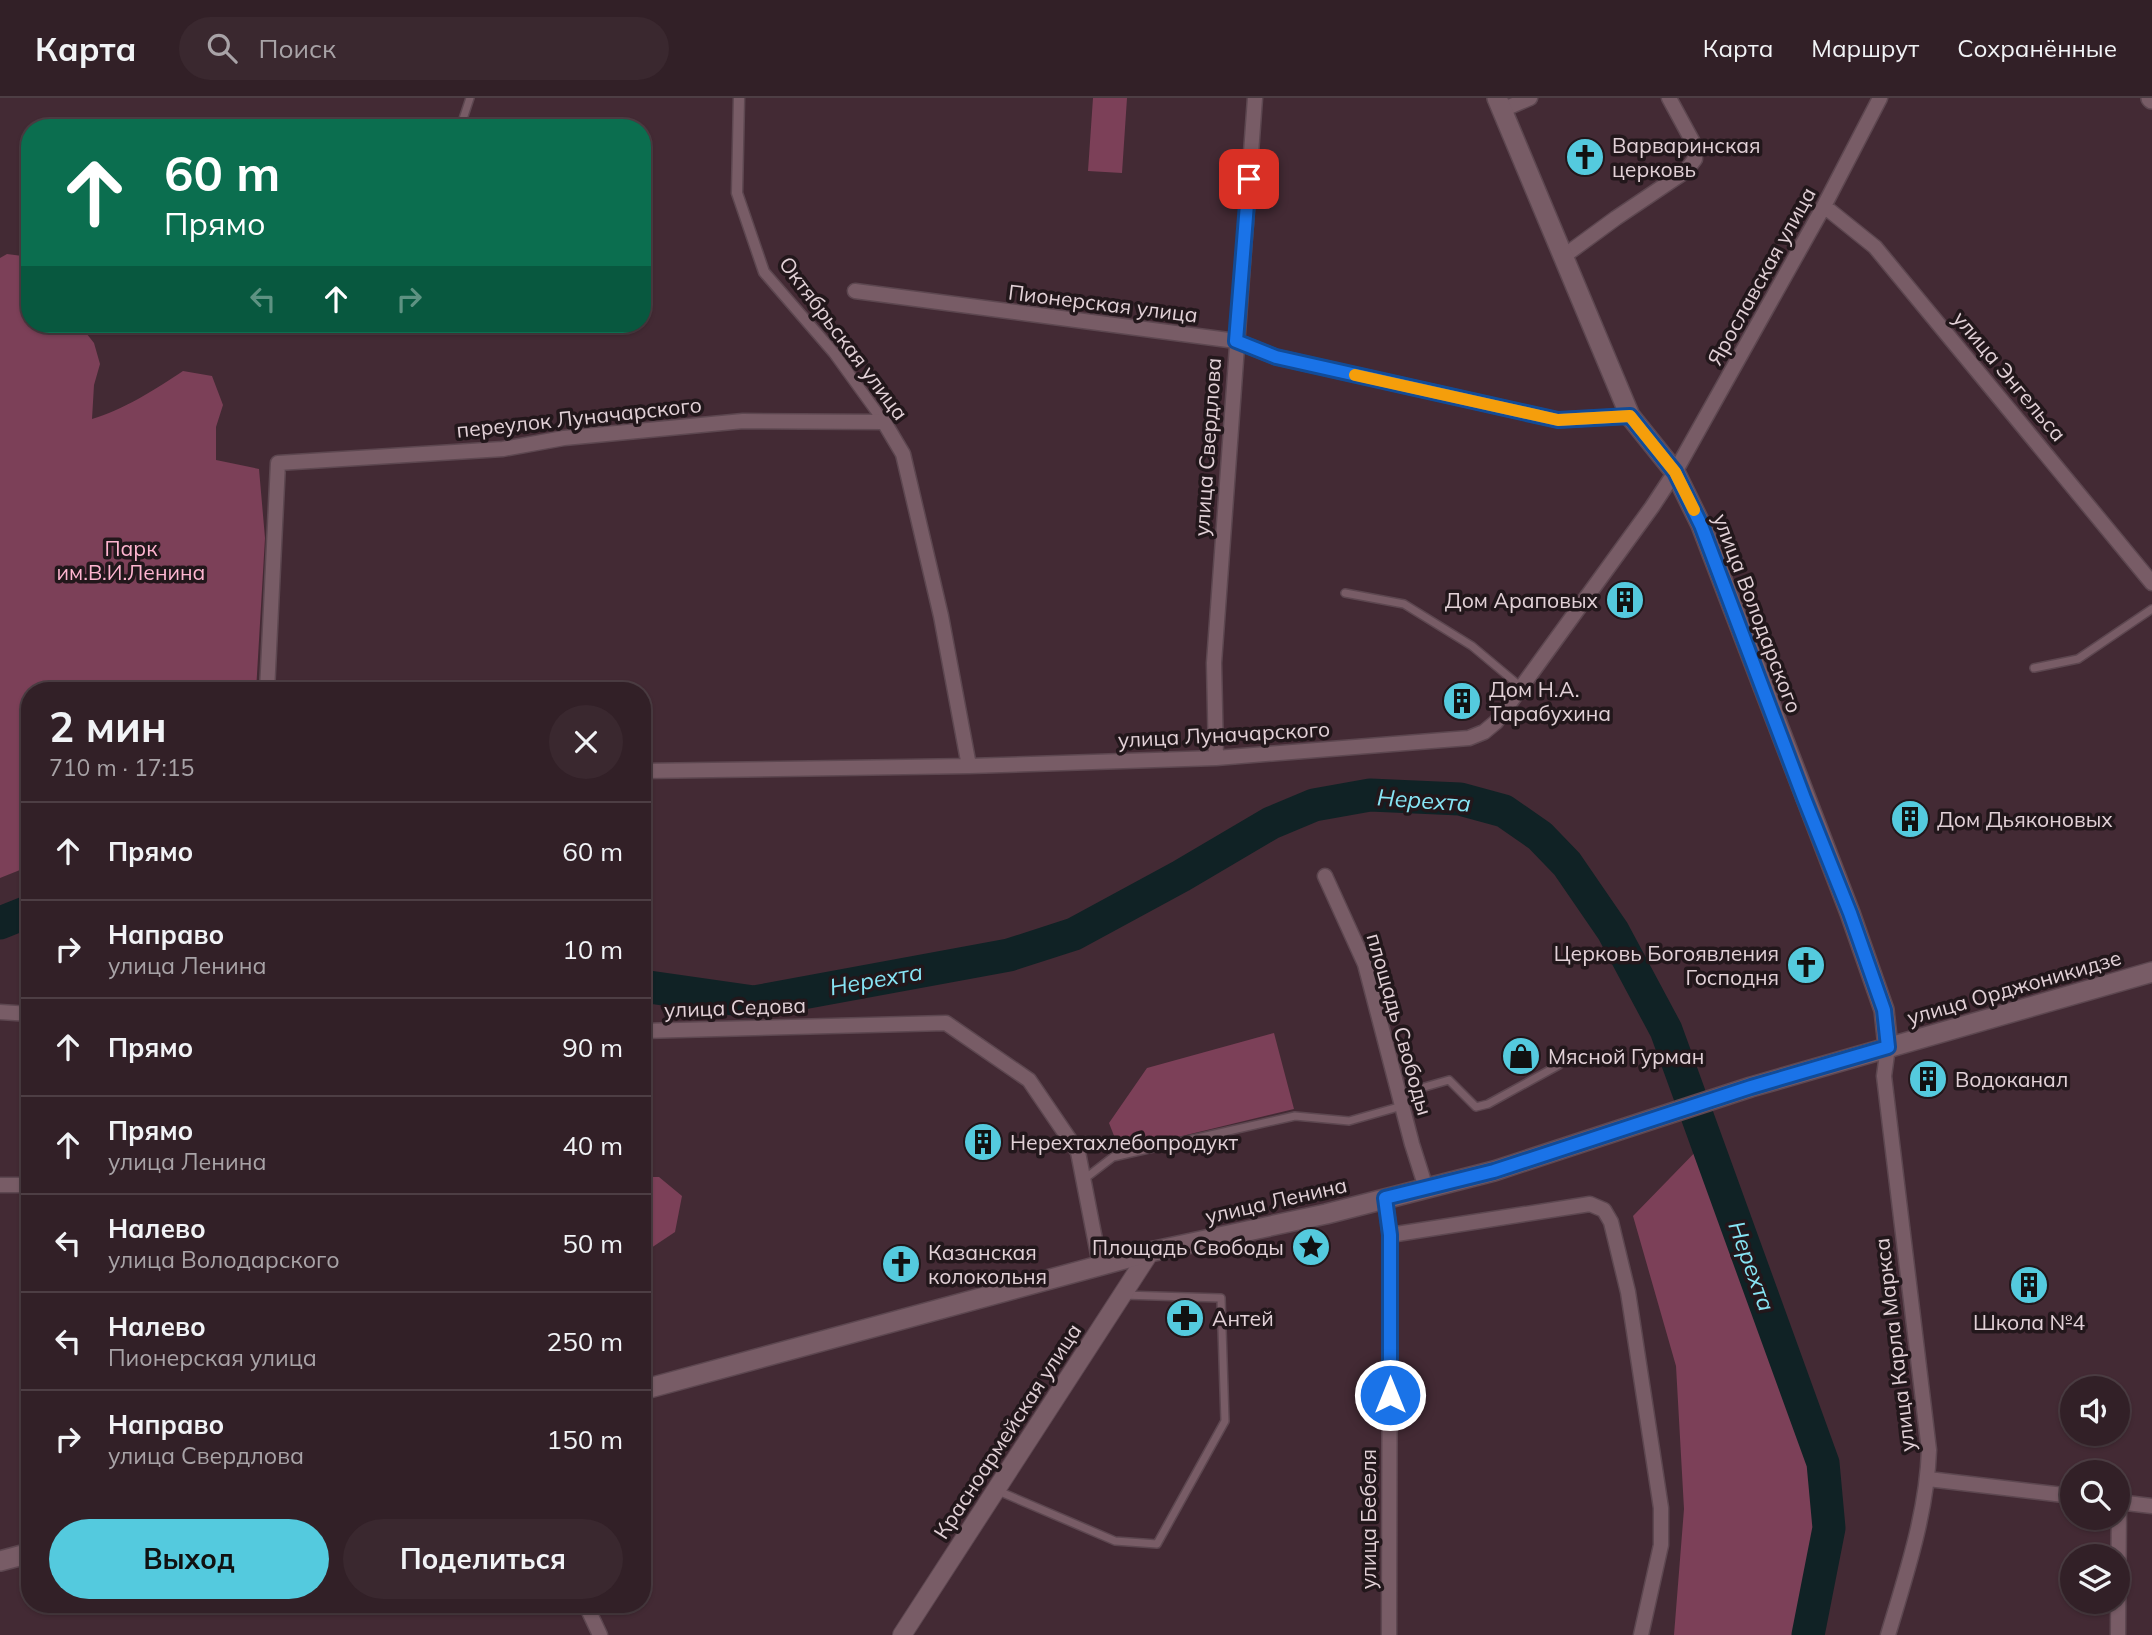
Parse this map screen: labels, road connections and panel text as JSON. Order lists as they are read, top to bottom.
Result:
{
  "streets": {
    "main road": ["улица Володарского", "улица Орджоникидзе", "улица Ленина"],
    "street": [
      "Ярославская улица",
      "Пионерская улица",
      "Октябрьская улица",
      "улица Энгельса",
      "переулок Луначарского",
      "улица Свердлова",
      "улица Луначарского",
      "улица Седова",
      "площадь Свободы",
      "улица Карла Маркса",
      "Красноармейская улица",
      "улица Бебеля"
    ]
  },
  "crossings": [
    ["Ярославская улица", "улица Энгельса"],
    ["Ярославская улица", "улица Володарского"],
    ["Ярославская улица", "улица Луначарского"],
    ["Пионерская улица", "улица Свердлова"],
    ["Пионерская улица", "улица Володарского"],
    ["Октябрьская улица", "переулок Луначарского"],
    ["Октябрьская улица", "улица Луначарского"],
    ["улица Свердлова", "улица Луначарского"],
    ["улица Володарского", "улица Луначарского"],
    ["улица Володарского", "улица Орджоникидзе"],
    ["улица Володарского", "улица Ленина"],
    ["улица Володарского", "улица Карла Маркса"],
    ["улица Орджоникидзе", "улица Ленина"],
    ["улица Орджоникидзе", "улица Карла Маркса"],
    ["улица Седова", "улица Ленина"],
    ["площадь Свободы", "улица Ленина"],
    ["улица Ленина", "улица Карла Маркса"],
    ["улица Ленина", "Красноармейская улица"],
    ["улица Ленина", "улица Бебеля"]
  ],
  "water": ["Нерехта"],
  "parks": ["Парк им.В.И.Ленина"],
  "places": {
    "church": ["Варваринская церковь", "Церковь Богоявления Господня", "Казанская колокольня"],
    "building": [
      "Дом Араповых",
      "Дом Н.А. Тарабухина",
      "Дом Дьяконовых",
      "Водоканал",
      "Нерехтахлебопродукт",
      "Школа №4"
    ],
    "shop": ["Мясной Гурман"],
    "place": ["Площадь Свободы"],
    "pharmacy": ["Антей"]
  },
  "page": {
    "header": "Карта",
    "search": "Поиск",
    "nav": ["Карта", "Маршрут", "Сохранённые"],
    "turn": ["60 m", "Прямо"],
    "heading": ["2 мин", "710 m · 17:15"],
    "list": [
      {
        "name": "Прямо",
        "value": "60 m"
      },
      {
        "name": "Направо",
        "note": "улица Ленина",
        "value": "10 m"
      },
      {
        "name": "Прямо",
        "value": "90 m"
      },
      {
        "name": "Прямо",
        "note": "улица Ленина",
        "value": "40 m"
      },
      {
        "name": "Налево",
        "note": "улица Володарского",
        "value": "50 m"
      },
      {
        "name": "Налево",
        "note": "Пионерская улица",
        "value": "250 m"
      },
      {
        "name": "Направо",
        "note": "улица Свердлова",
        "value": "150 m"
      }
    ],
    "buttons": ["Выход", "Поделиться"]
  }
}
